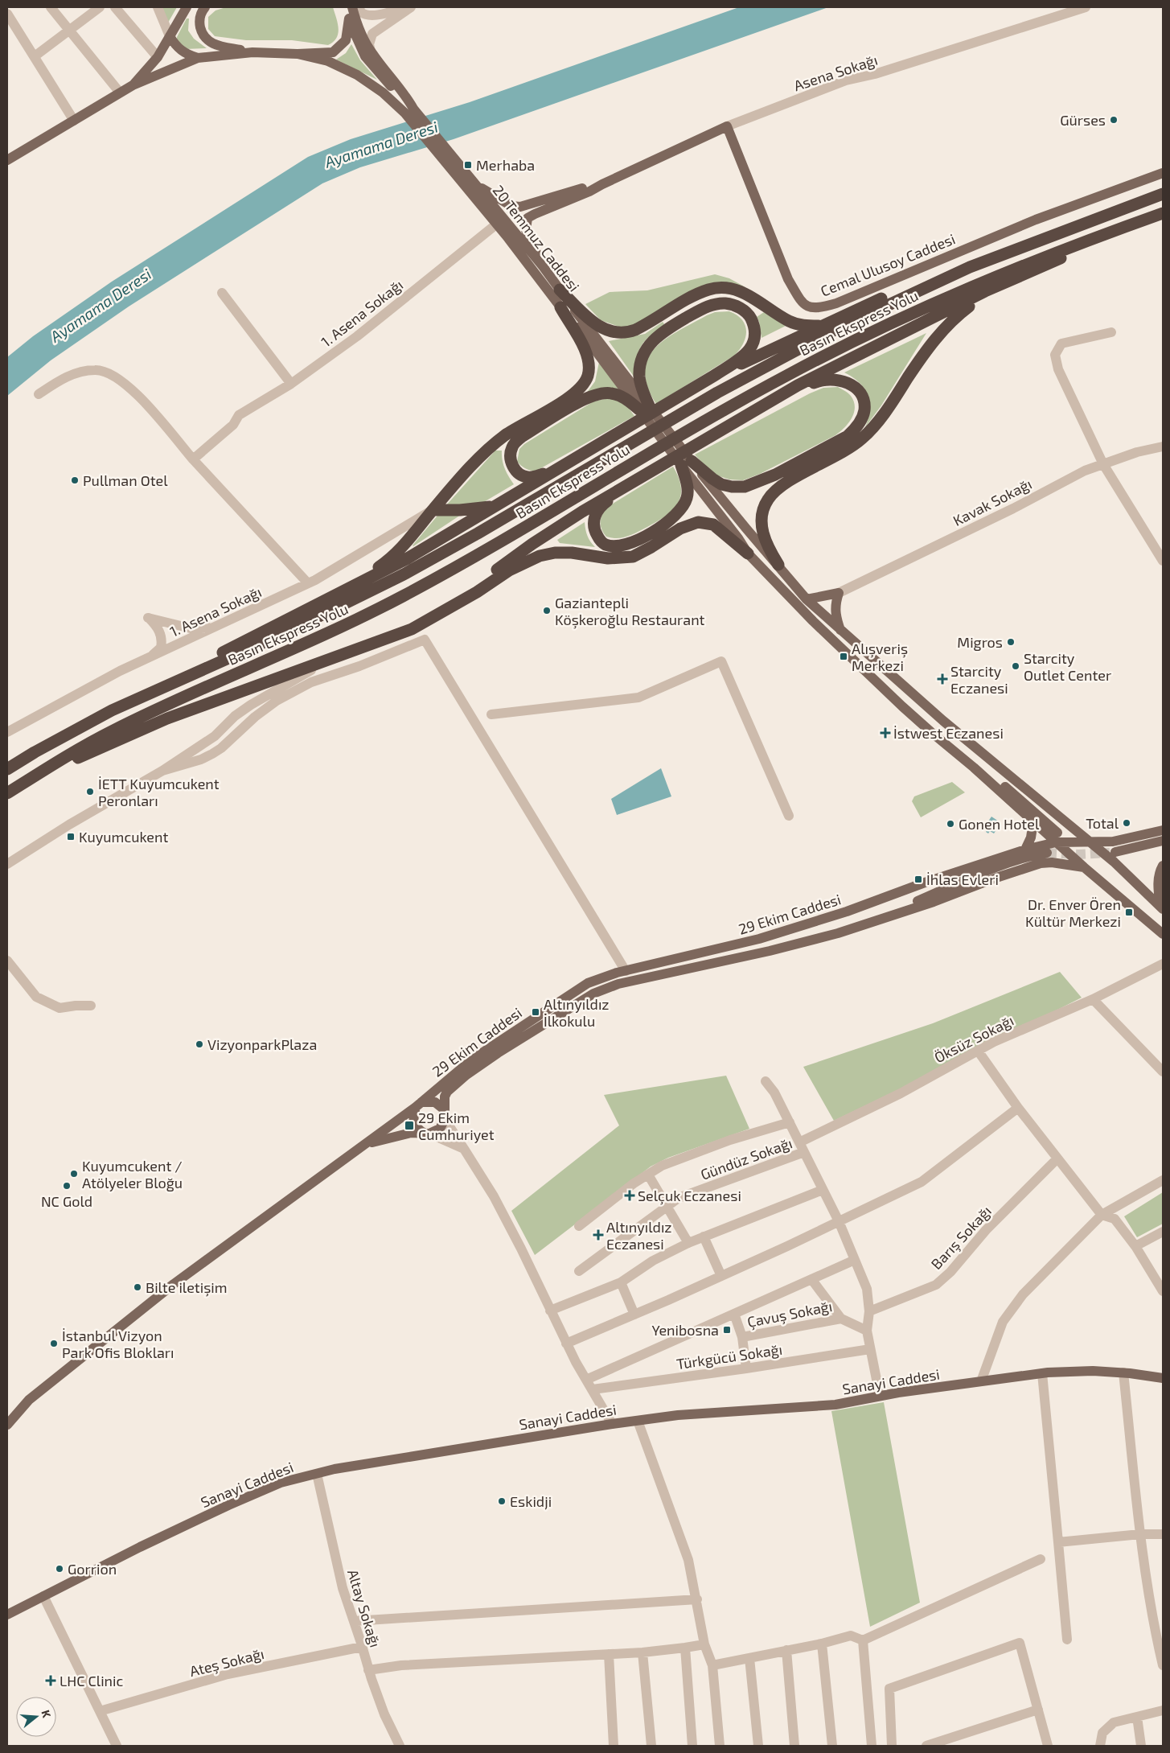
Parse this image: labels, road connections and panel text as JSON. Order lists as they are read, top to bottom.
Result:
{
  "streets": {
    "highway": ["Basın Ekspress Yolu"],
    "main road": [
      "Asena Sokağı",
      "20 Temmuz Caddesi",
      "Cemal Ulusoy Caddesi",
      "29 Ekim Caddesi",
      "Sanayi Caddesi"
    ],
    "street": [
      "1. Asena Sokağı",
      "Kavak Sokağı",
      "Öksüz Sokağı",
      "Gündüz Sokağı",
      "Barış Sokağı",
      "Çavuş Sokağı",
      "Türkgücü Sokağı",
      "Altay Sokağı",
      "Ateş Sokağı"
    ]
  },
  "crossings": [
    ["Asena Sokağı", "Cemal Ulusoy Caddesi"],
    ["Sanayi Caddesi", "Altay Sokağı"],
    ["Altay Sokağı", "Ateş Sokağı"]
  ],
  "water": ["Ayamama Deresi"],
  "places": {
    "other": [
      "Gürses",
      "Pullman Otel",
      "Gaziantepli Köşkeroğlu Restaurant",
      "Migros",
      "Starcity Outlet Center",
      "İETT Kuyumcukent Peronları",
      "Total",
      "Gonen Hotel",
      "VizyonparkPlaza",
      "Kuyumcukent / Atölyeler Bloğu",
      "NC Gold",
      "Bilte iletişim",
      "İstanbul Vizyon Park Ofis Blokları",
      "Eskidji",
      "Gorrion"
    ],
    "transit": [
      "Merhaba",
      "Alışveriş Merkezi",
      "Kuyumcukent",
      "İhlas Evleri",
      "Dr. Enver Ören Kültür Merkezi",
      "Altınyıldız İlkokulu",
      "29 Ekim Cumhuriyet",
      "Yenibosna"
    ],
    "health": [
      "Starcity Eczanesi",
      "İstwest Eczanesi",
      "Selçuk Eczanesi",
      "Altınyıldız Eczanesi",
      "LHC Clinic"
    ]
  },
  "north": "right"
}
